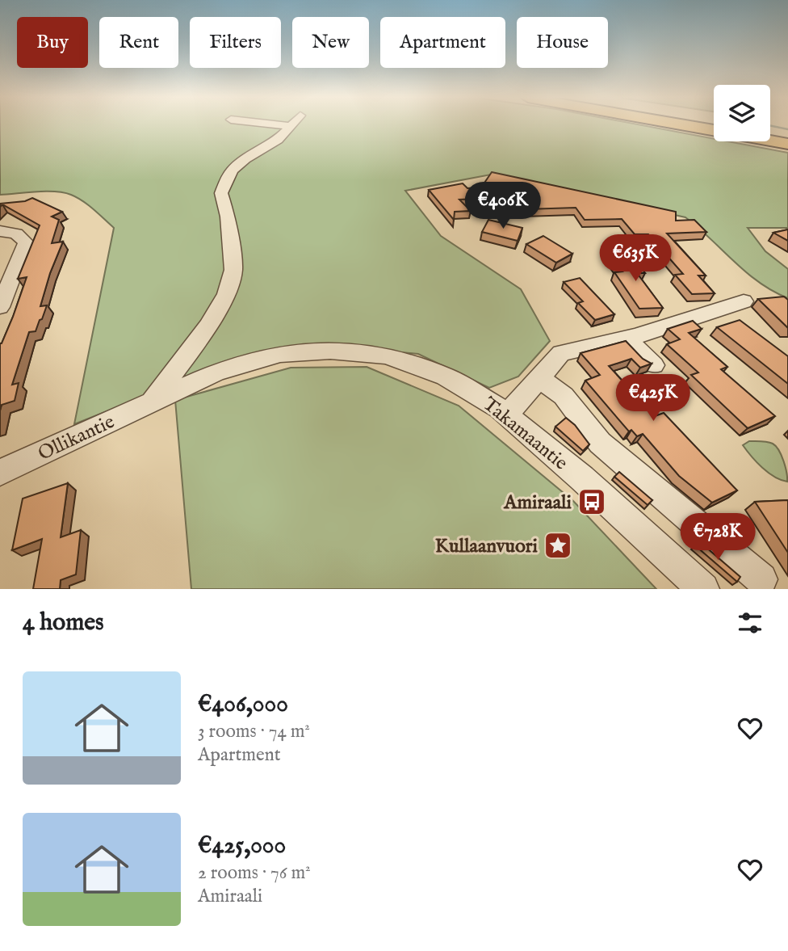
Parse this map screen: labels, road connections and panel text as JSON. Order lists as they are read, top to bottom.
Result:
{
  "streets": {
    "street": ["Takamaantie", "Ollikantie"]
  },
  "crossings": [
    ["Takamaantie", "Ollikantie"]
  ],
  "places": {
    "bus stop": ["Amiraali"],
    "place": ["Kullaanvuori"]
  },
  "page": {
    "chip": [
      "Buy",
      "Rent",
      "Filters",
      "New",
      "Apartment",
      "House"
    ],
    "price": [
      "€406K",
      "€635K",
      "€425K",
      "€728K"
    ],
    "heading": "4 homes",
    "list": [
      {
        "name": "€406,000",
        "note": "3 rooms · 74 m² · Apartment"
      },
      {
        "name": "€425,000",
        "note": "2 rooms · 76 m² · Amiraali"
      }
    ]
  }
}
